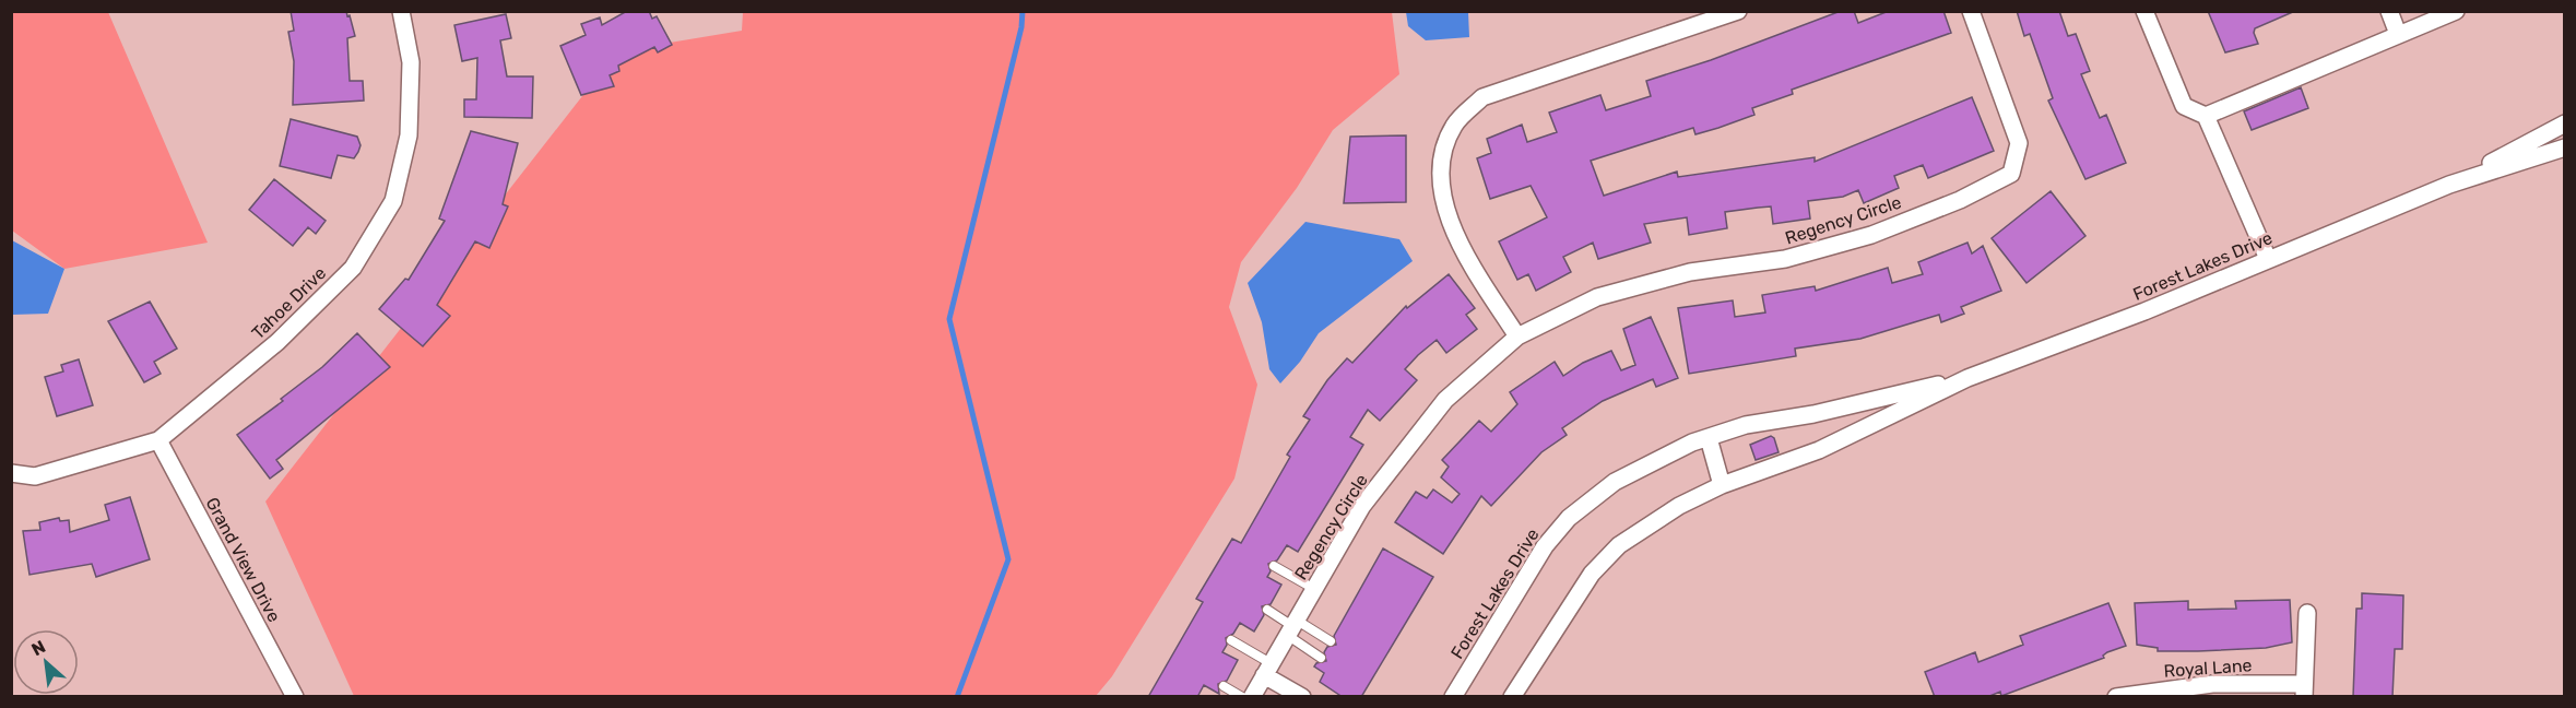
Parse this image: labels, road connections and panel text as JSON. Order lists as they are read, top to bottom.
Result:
{
  "streets": {
    "street": [
      "Regency Circle",
      "Forest Lakes Drive",
      "Tahoe Drive",
      "Grand View Drive",
      "Royal Lane"
    ]
  },
  "crossings": [
    ["Tahoe Drive", "Grand View Drive"]
  ],
  "north": "top left"
}
